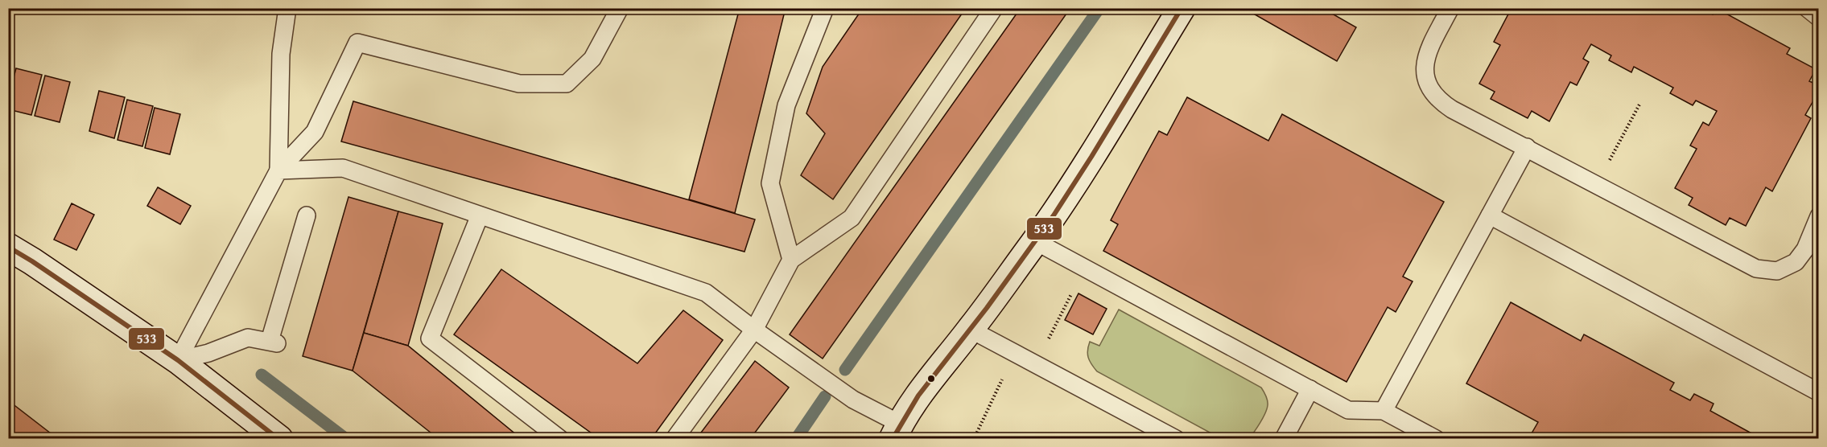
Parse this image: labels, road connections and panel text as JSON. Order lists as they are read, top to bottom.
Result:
{
  "lines": ["transit line 533"]
}
